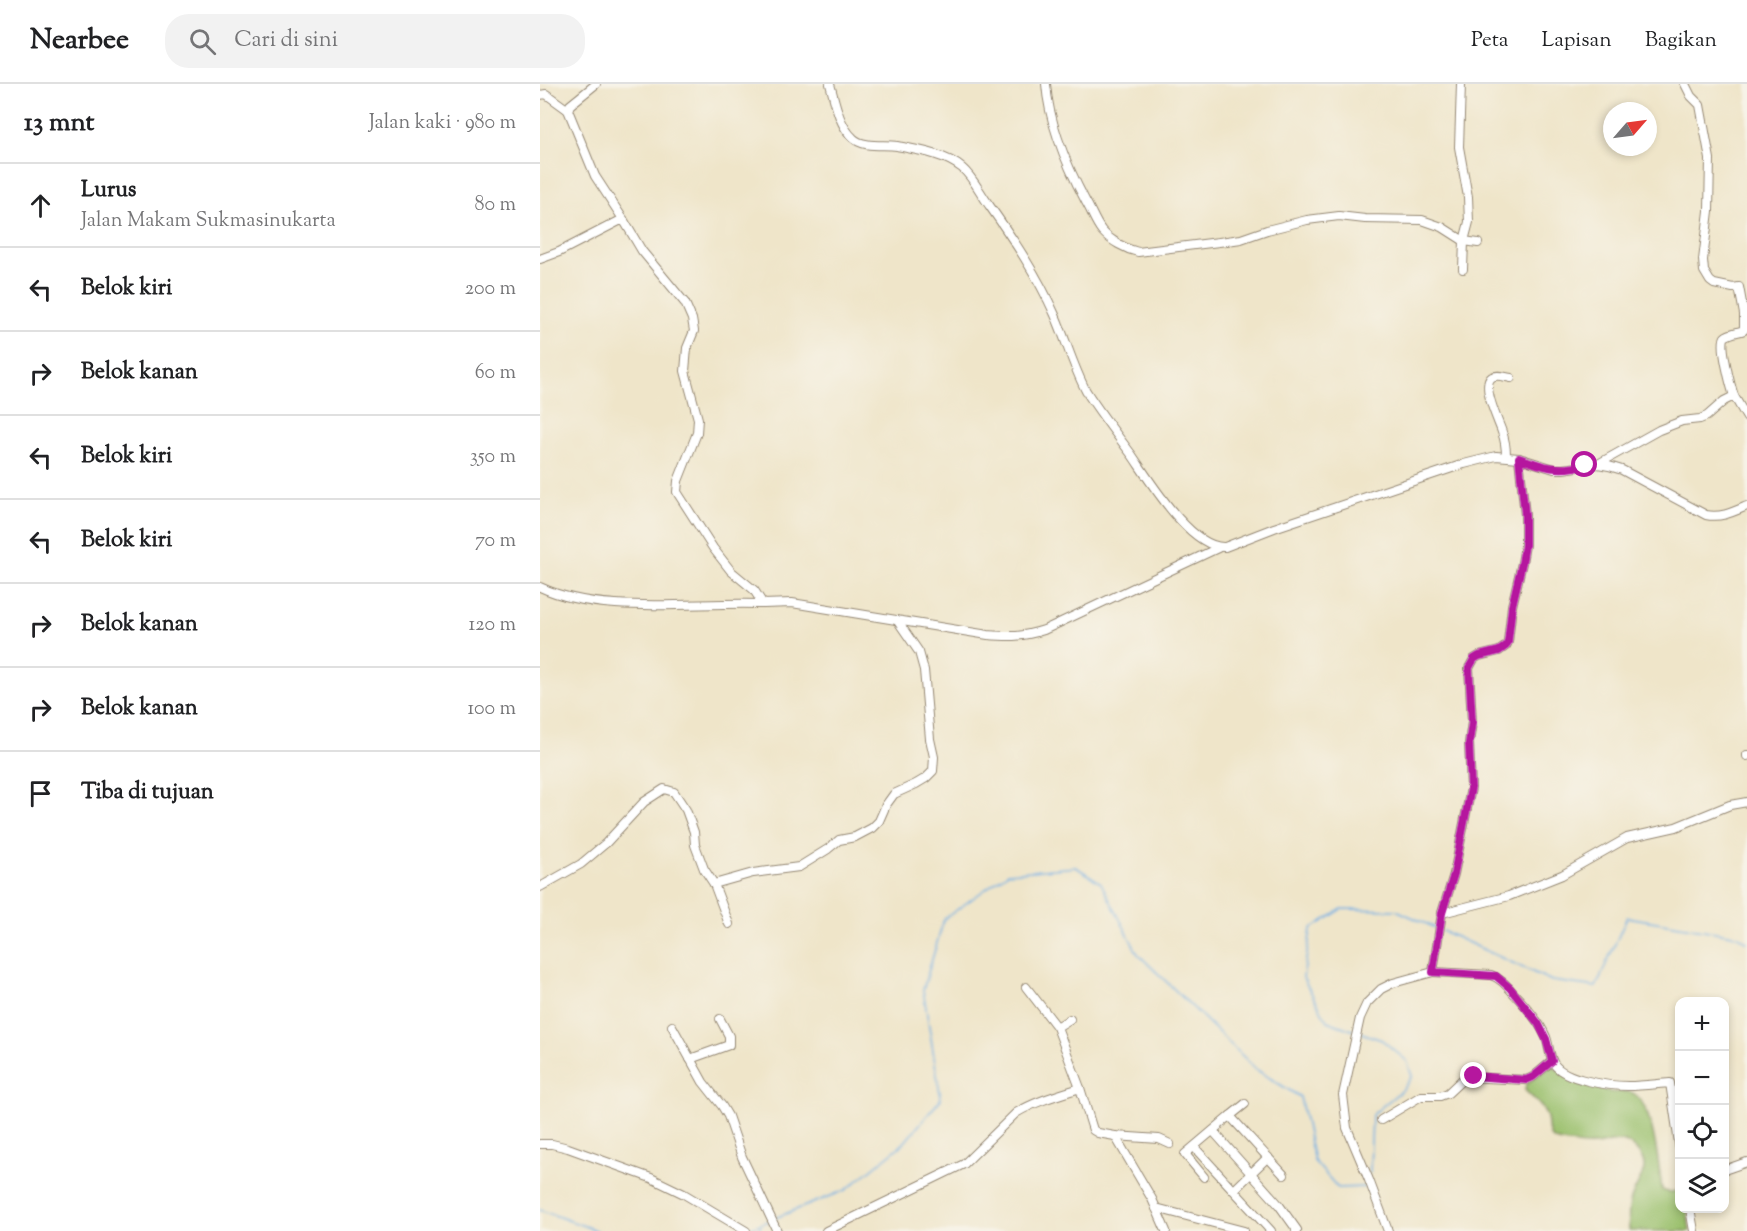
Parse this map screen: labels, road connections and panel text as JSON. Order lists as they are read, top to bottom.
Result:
{
  "north": "top right",
  "page": {
    "header": "Nearbee",
    "search": "Cari di sini",
    "nav": ["Peta", "Lapisan", "Bagikan"],
    "heading": ["13 mnt", "Jalan kaki · 980 m"],
    "list": [
      ["Lurus", "Jalan Makam Sukmasinukarta", "80 m"],
      ["Belok kiri", "200 m"],
      ["Belok kanan", "60 m"],
      ["Belok kiri", "350 m"],
      ["Belok kiri", "70 m"],
      ["Belok kanan", "120 m"],
      ["Belok kanan", "100 m"],
      "Tiba di tujuan"
    ],
    "map_buttons": ["+", "−"]
  }
}
